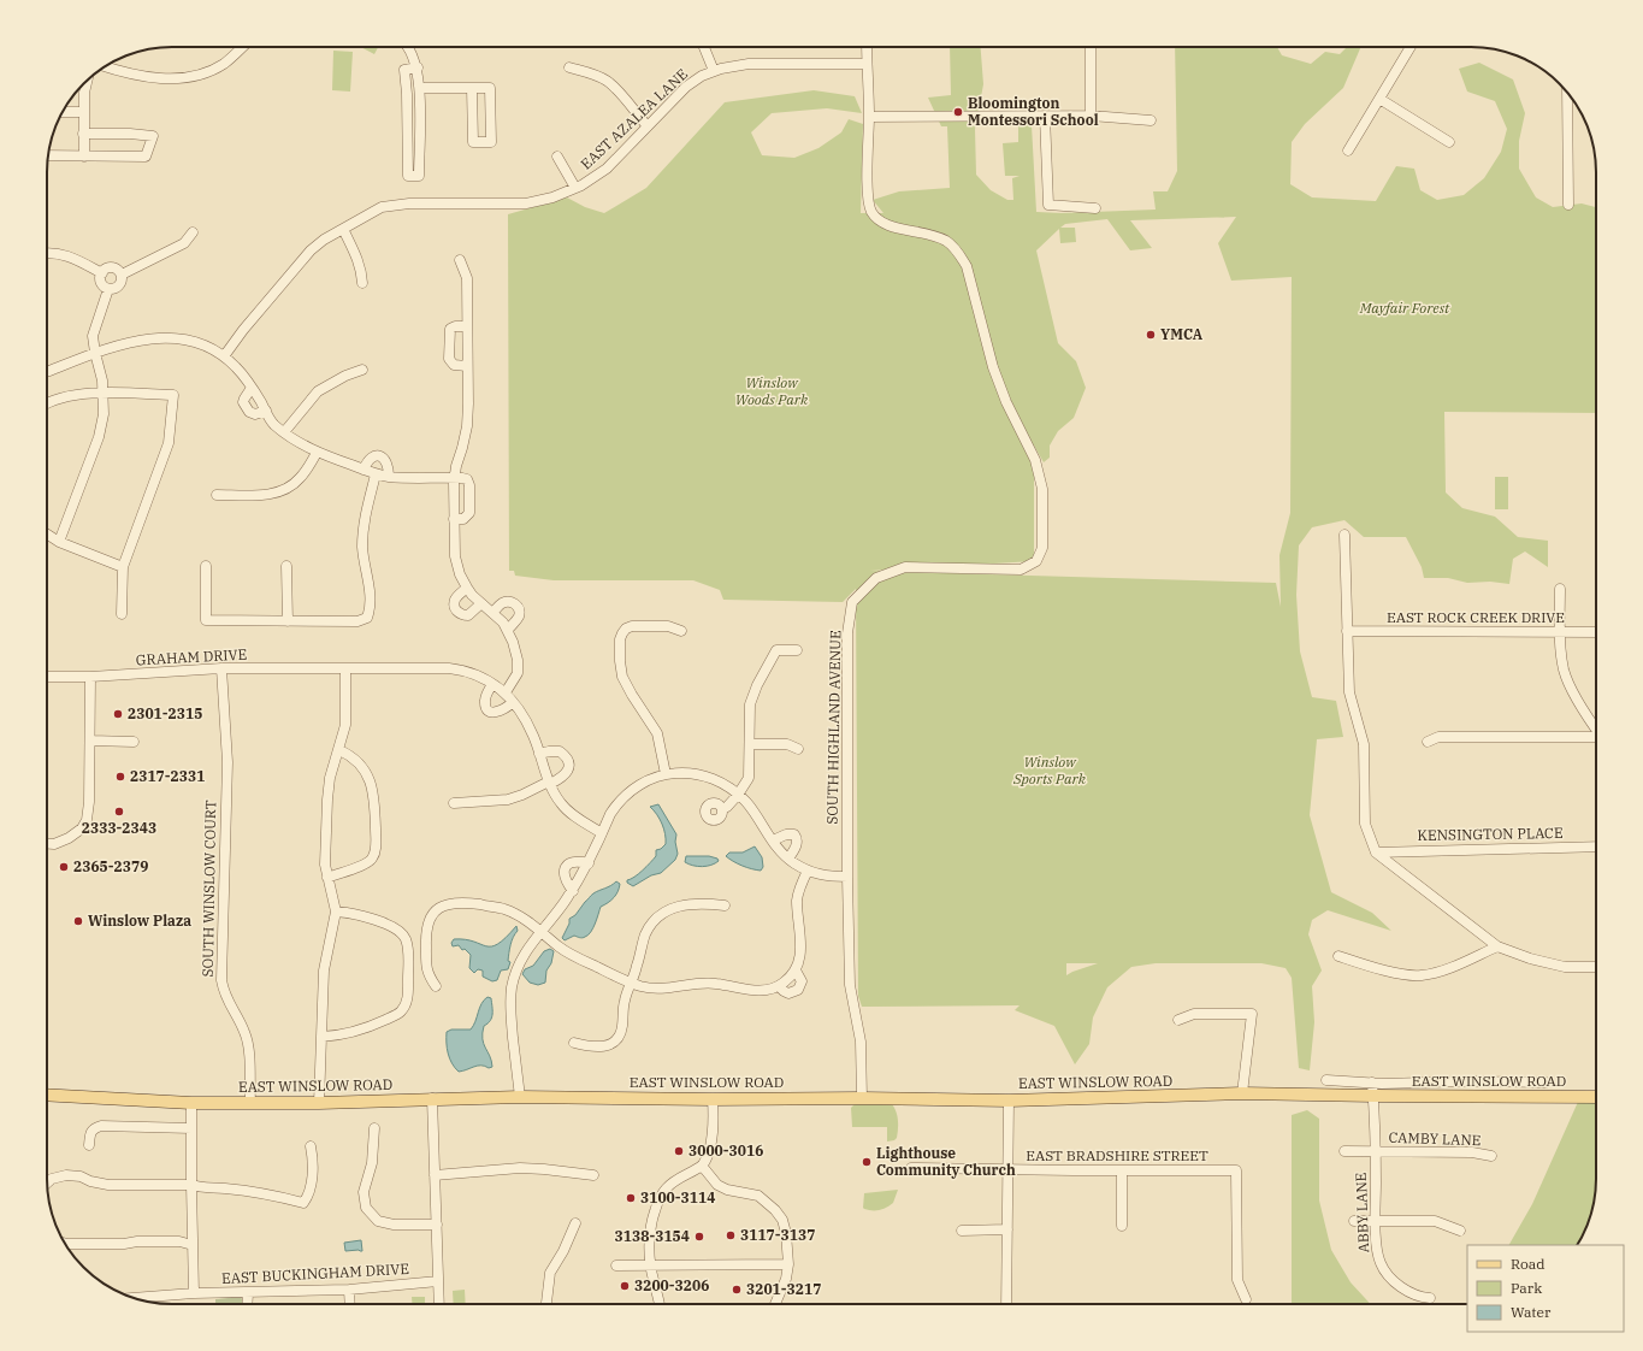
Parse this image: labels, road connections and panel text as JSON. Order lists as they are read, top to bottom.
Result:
{
  "streets": {
    "main road": ["EAST WINSLOW ROAD"],
    "street": [
      "EAST AZALEA LANE",
      "EAST ROCK CREEK DRIVE",
      "GRAHAM DRIVE",
      "SOUTH HIGHLAND AVENUE",
      "KENSINGTON PLACE",
      "SOUTH WINSLOW COURT",
      "CAMBY LANE",
      "EAST BRADSHIRE STREET",
      "ABBY LANE",
      "EAST BUCKINGHAM DRIVE"
    ]
  },
  "crossings": [
    ["EAST AZALEA LANE", "SOUTH HIGHLAND AVENUE"],
    ["GRAHAM DRIVE", "SOUTH WINSLOW COURT"],
    ["SOUTH HIGHLAND AVENUE", "EAST WINSLOW ROAD"],
    ["SOUTH WINSLOW COURT", "EAST WINSLOW ROAD"],
    ["EAST WINSLOW ROAD", "ABBY LANE"],
    ["CAMBY LANE", "ABBY LANE"]
  ],
  "parks": ["Mayfair Forest", "Winslow Woods Park", "Winslow Sports Park"],
  "places": [
    "Bloomington Montessori School",
    "YMCA",
    "2301-2315",
    "2317-2331",
    "2333-2343",
    "2365-2379",
    "Winslow Plaza",
    "3000-3016",
    "Lighthouse Community Church",
    "3100-3114",
    "3117-3137",
    "3138-3154",
    "3200-3206",
    "3201-3217"
  ],
  "legend": ["Road", "Park", "Water"]
}
